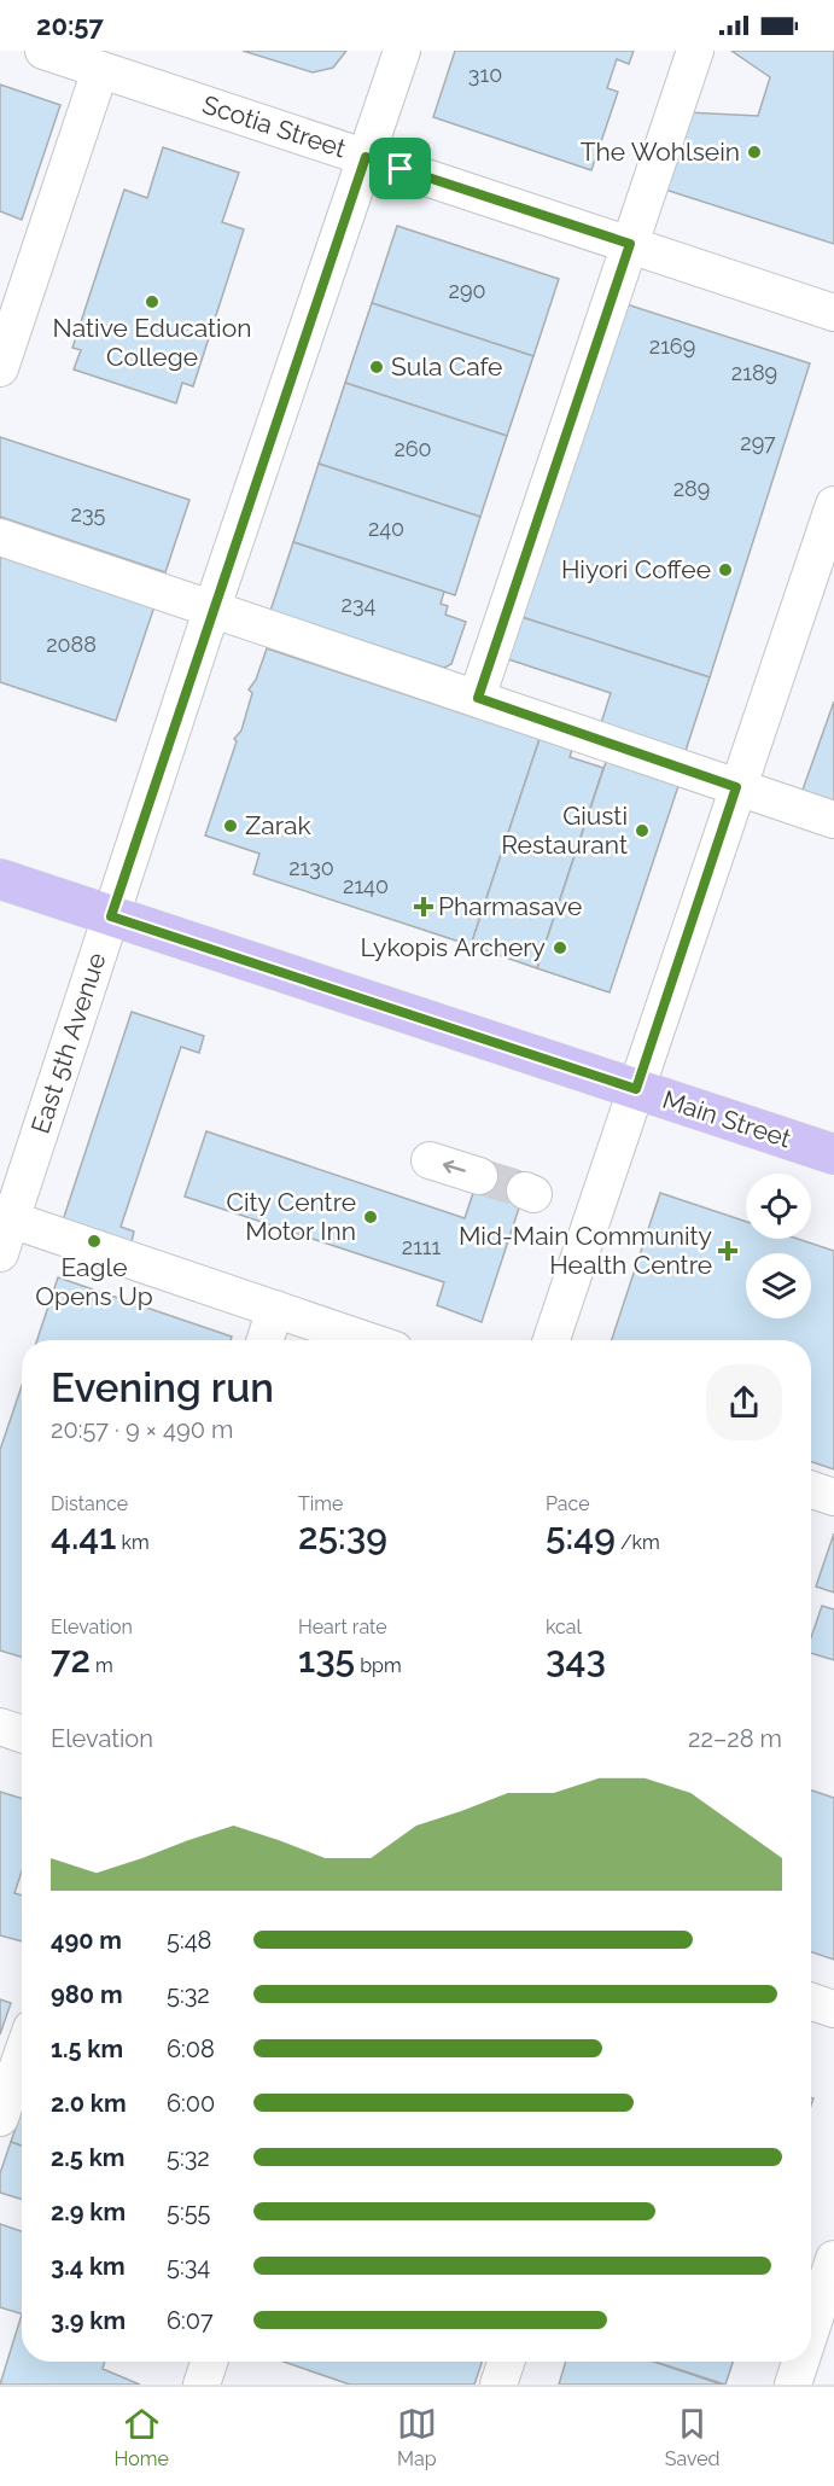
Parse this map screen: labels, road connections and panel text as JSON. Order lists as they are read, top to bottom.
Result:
{
  "streets": {
    "main road": ["Main Street"],
    "street": ["Scotia Street", "East 5th Avenue"]
  },
  "crossings": [
    ["Scotia Street", "East 5th Avenue"],
    ["East 5th Avenue", "Main Street"]
  ],
  "places": {
    "other": [
      "The Wohlsein",
      "Native Education College",
      "Sula Cafe",
      "Hiyori Coffee",
      "Zarak",
      "Giusti Restaurant",
      "Lykopis Archery",
      "City Centre Motor Inn",
      "Eagle Opens Up"
    ],
    "health": ["Pharmasave", "Mid-Main Community Health Centre"]
  },
  "house_numbers": [
    "310",
    "290",
    "2169",
    "2189",
    "297",
    "260",
    "289",
    "235",
    "240",
    "234",
    "2088",
    "2130",
    "2140",
    "2111"
  ],
  "page": {
    "status": "20:57",
    "heading": ["Evening run", "20:57 · 9 × 490 m"],
    "stats": [
      ["Distance", "4.41 km"],
      ["Time", "25:39"],
      ["Pace", "5:49 /km"],
      ["Elevation", "72 m"],
      ["Heart rate", "135 bpm"],
      ["kcal", "343"]
    ],
    "chart": ["Elevation", "22–28 m"],
    "list": [
      {
        "name": "490 m",
        "note": "5:48"
      },
      {
        "name": "980 m",
        "note": "5:32"
      },
      {
        "name": "1.5 km",
        "note": "6:08"
      },
      {
        "name": "2.0 km",
        "note": "6:00"
      },
      {
        "name": "2.5 km",
        "note": "5:32"
      },
      {
        "name": "2.9 km",
        "note": "5:55"
      },
      {
        "name": "3.4 km",
        "note": "5:34"
      },
      {
        "name": "3.9 km",
        "note": "6:07"
      }
    ],
    "tabs": ["Home", "Map", "Saved"]
  }
}
